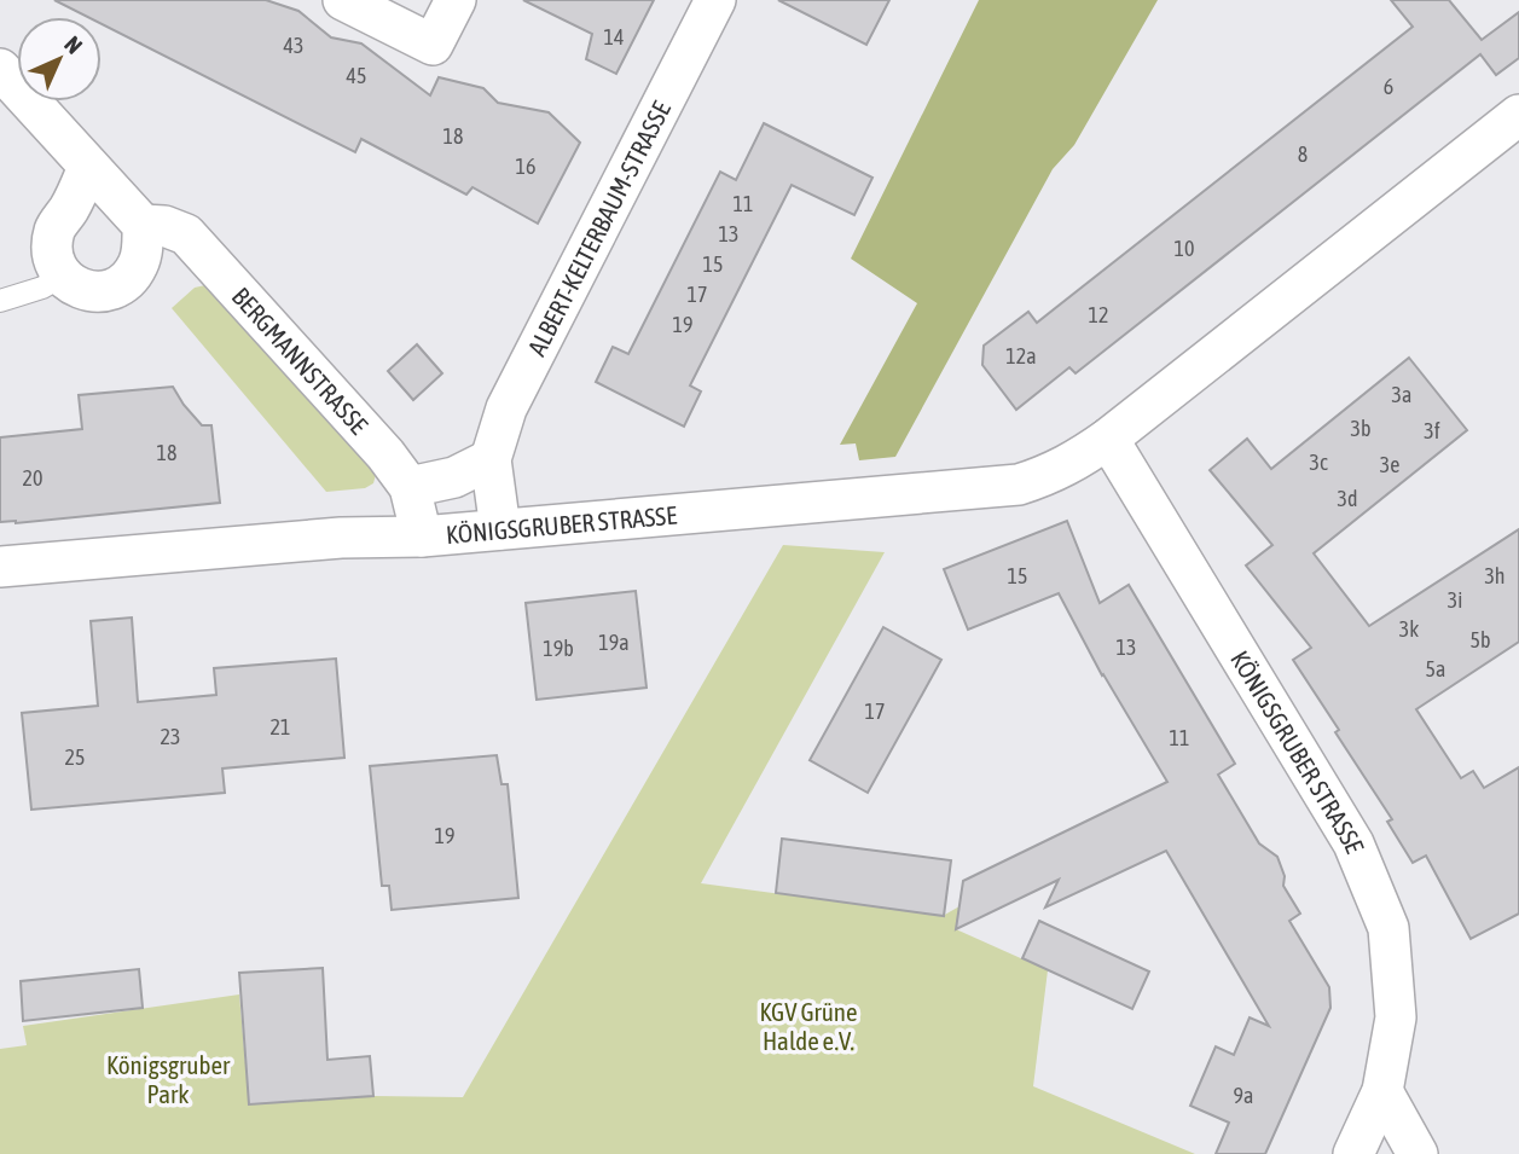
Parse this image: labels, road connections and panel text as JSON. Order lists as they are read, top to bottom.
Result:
{
  "streets": {
    "street": ["ALBERT-KELTERBAUM-STRASSE", "BERGMANNSTRASSE", "KÖNIGSGRUBER STRASSE"]
  },
  "crossings": [
    ["ALBERT-KELTERBAUM-STRASSE", "KÖNIGSGRUBER STRASSE"],
    ["BERGMANNSTRASSE", "KÖNIGSGRUBER STRASSE"]
  ],
  "parks": ["KGV Grüne Halde e.V.", "Königsgruber Park"],
  "house_numbers": [
    "14",
    "43",
    "45",
    "6",
    "18",
    "8",
    "16",
    "11",
    "13",
    "10",
    "15",
    "17",
    "12",
    "19",
    "12a",
    "3a",
    "3b",
    "3f",
    "18",
    "3c",
    "3e",
    "20",
    "3d",
    "15",
    "3h",
    "3i",
    "3k",
    "5b",
    "19a",
    "13",
    "19b",
    "5a",
    "17",
    "21",
    "23",
    "11",
    "25",
    "19",
    "9a"
  ],
  "north": "top right"
}
